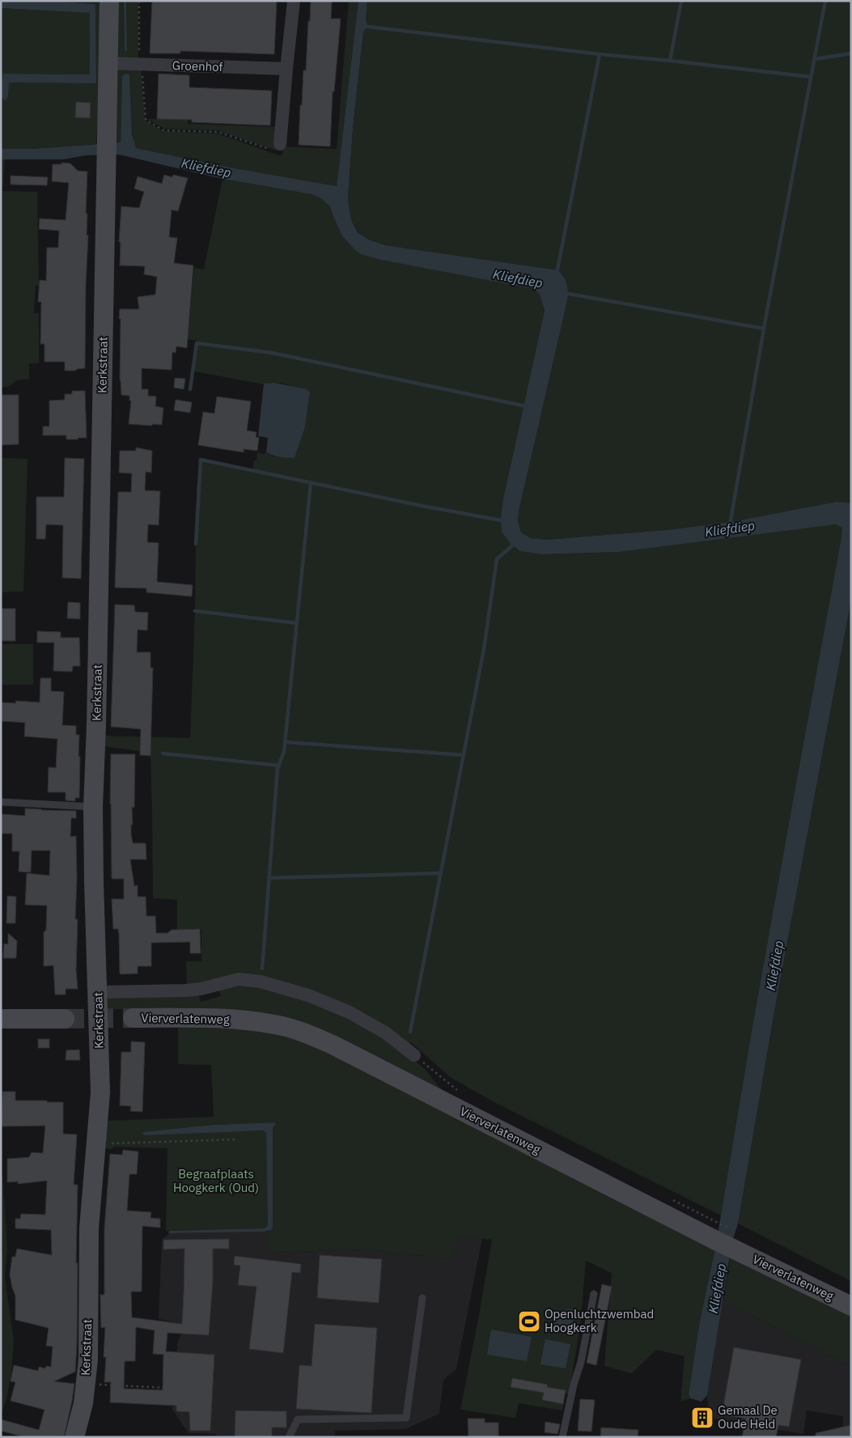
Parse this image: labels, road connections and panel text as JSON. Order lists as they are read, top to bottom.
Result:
{
  "streets": {
    "street": ["Groenhof", "Kerkstraat", "Vierverlatenweg"]
  },
  "crossings": [
    ["Groenhof", "Kerkstraat"]
  ],
  "water": ["Kliefdiep"],
  "parks": ["Begraafplaats Hoogkerk (Oud)"],
  "places": {
    "sports": ["Openluchtzwembad Hoogkerk"],
    "building": ["Gemaal De Oude Held"]
  }
}
